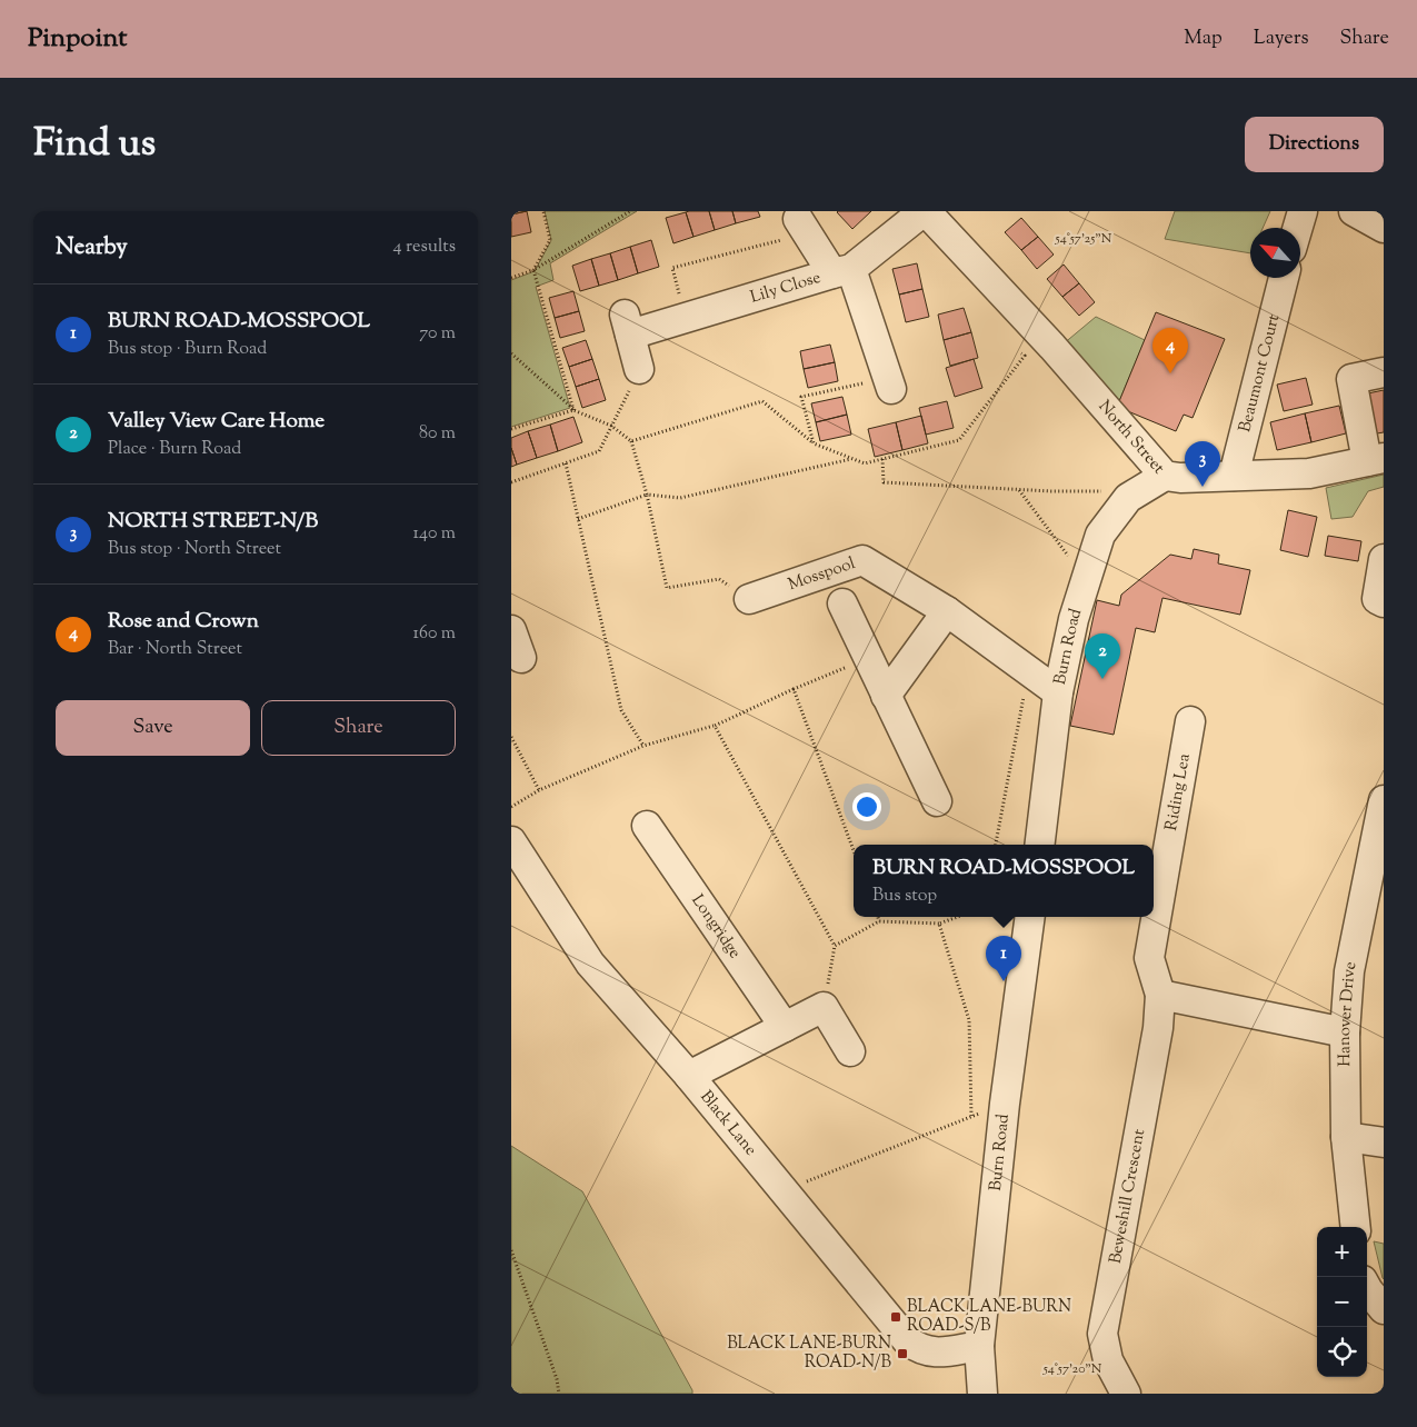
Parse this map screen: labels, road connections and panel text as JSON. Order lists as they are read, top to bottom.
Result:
{
  "streets": {
    "street": [
      "Lily Close",
      "Beaumont Court",
      "North Street",
      "Mosspool",
      "Burn Road",
      "Riding Lea",
      "Longridge",
      "Hanover Drive",
      "Black Lane",
      "Beweshill Crescent"
    ]
  },
  "crossings": [
    ["Lily Close", "North Street"],
    ["Beaumont Court", "North Street"],
    ["North Street", "Burn Road"],
    ["Mosspool", "Burn Road"],
    ["Burn Road", "Black Lane"],
    ["Riding Lea", "Beweshill Crescent"]
  ],
  "places": {
    "transit": ["BLACK LANE-BURN ROAD-S/B", "BLACK LANE-BURN ROAD-N/B"]
  },
  "north": "top left",
  "page": {
    "header": "Pinpoint",
    "nav": ["Map", "Layers", "Share"],
    "title": "Find us",
    "buttons": [
      "Directions",
      ["Save", "Share"]
    ],
    "heading": ["Nearby", "4 results"],
    "list": [
      {
        "mark": "1",
        "name": "BURN ROAD-MOSSPOOL",
        "note": "Bus stop · Burn Road",
        "value": "70 m"
      },
      {
        "mark": "2",
        "name": "Valley View Care Home",
        "note": "Place · Burn Road",
        "value": "80 m"
      },
      {
        "mark": "3",
        "name": "NORTH STREET-N/B",
        "note": "Bus stop · North Street",
        "value": "140 m"
      },
      {
        "mark": "4",
        "name": "Rose and Crown",
        "note": "Bar · North Street",
        "value": "160 m"
      }
    ],
    "pins": [
      "4",
      "3",
      "2",
      "1"
    ],
    "popup": ["BURN ROAD-MOSSPOOL", "Bus stop"],
    "map_buttons": ["+", "−"]
  },
  "coordinates": ["54°57'25\"N", "54°57'20\"N"]
}
